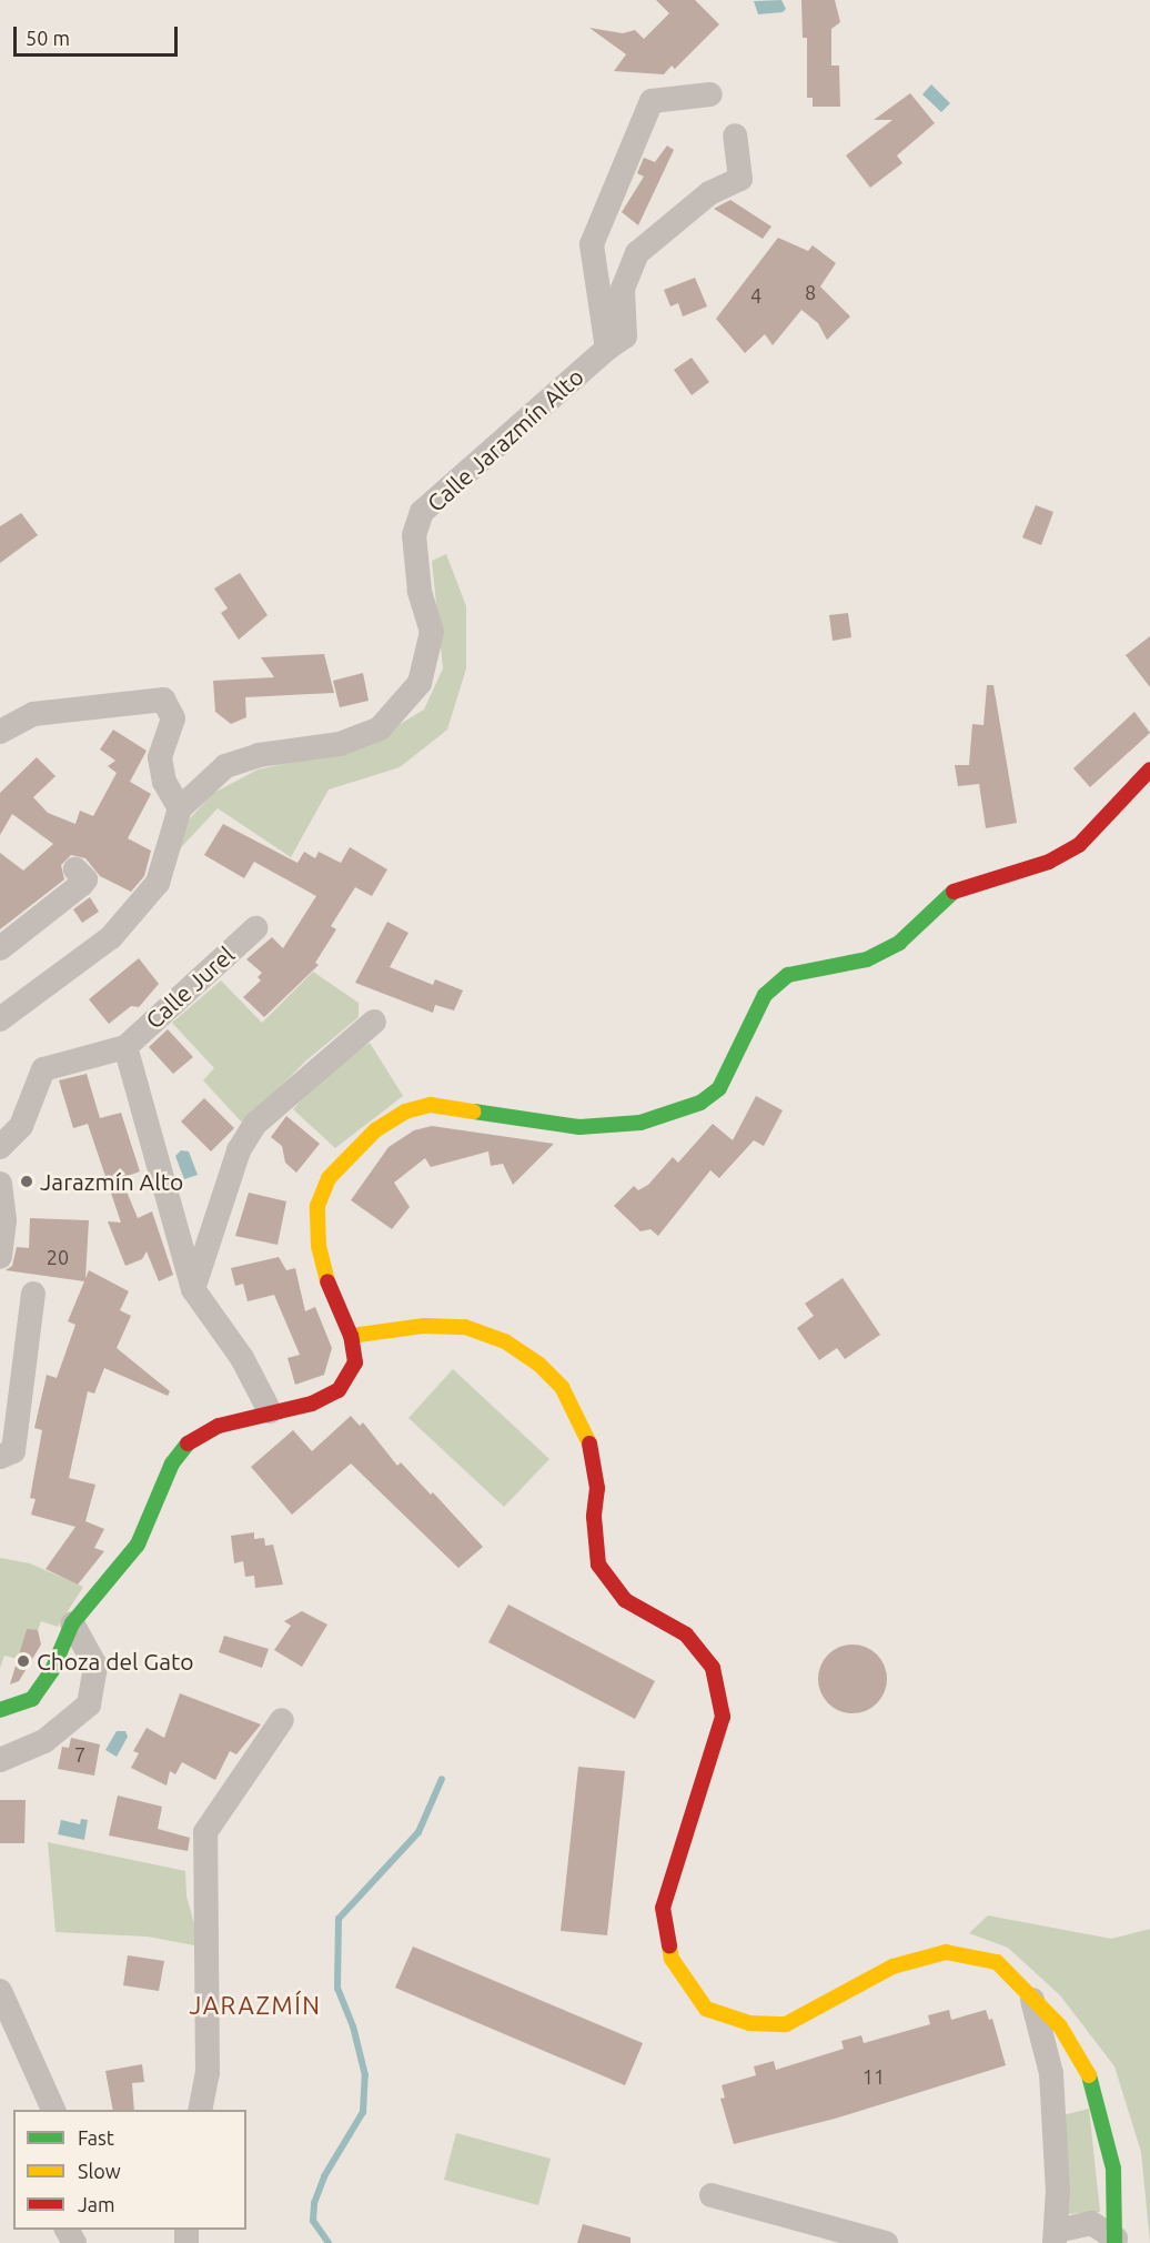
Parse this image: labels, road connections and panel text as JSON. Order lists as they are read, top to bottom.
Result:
{
  "streets": {
    "street": ["Calle Jarazmín Alto", "Calle Jurel"]
  },
  "districts": ["JARAZMÍN"],
  "places": ["Jarazmín Alto", "Choza del Gato"],
  "house_numbers": [
    "8",
    "4",
    "20",
    "7",
    "11"
  ],
  "legend": ["Fast", "Slow", "Jam"],
  "scale_bar": "50 m"
}
